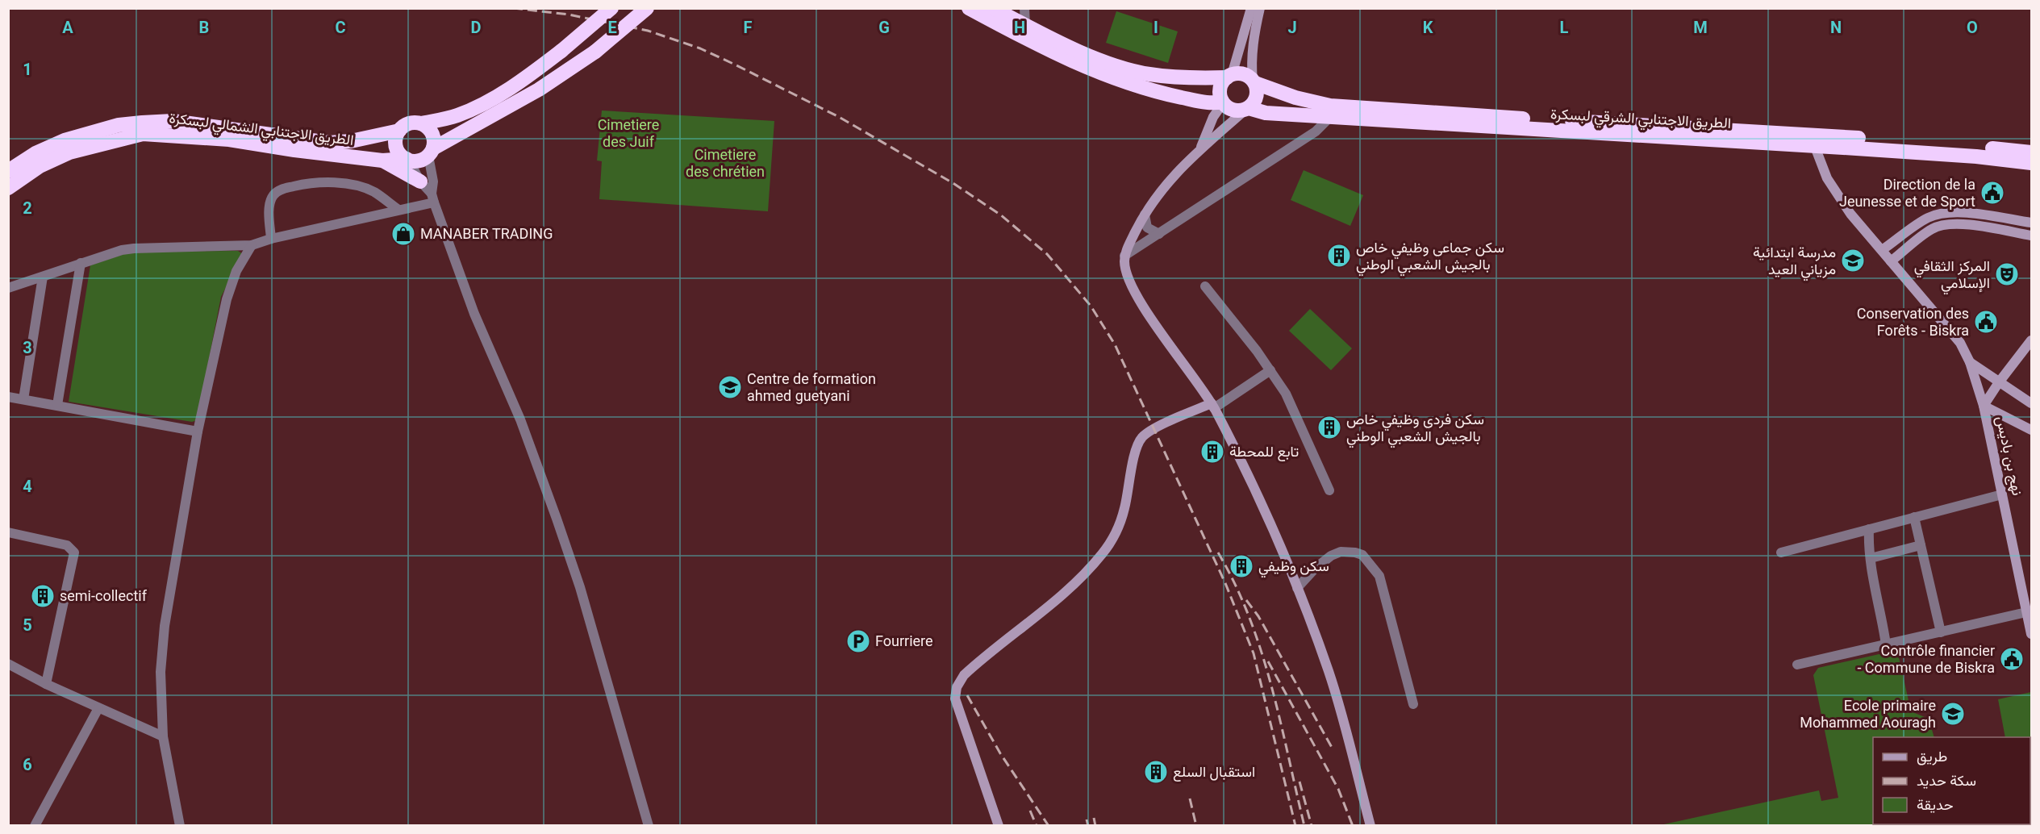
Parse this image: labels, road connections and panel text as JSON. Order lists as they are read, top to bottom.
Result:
{
  "streets": {
    "highway": ["الطريق الاجتنابي الشرقي لبسكرة", "الطريق الاجتنابي الشمالي لبسكرة"],
    "main road": ["نهج بن باديس"]
  },
  "crossings": [
    ["الطريق الاجتنابي الشرقي لبسكرة", "نهج بن باديس"]
  ],
  "parks": ["Cimetiere des Juif", "Cimetiere des chrétien"],
  "places": {
    "public building": ["Direction de la Jeunesse et de Sport", "Conservation des Forêts - Biskra", "Contrôle financier - Commune de Biskra"],
    "shop": ["MANABER TRADING"],
    "building": [
      "سكن جماعي وظيفي خاص بالجيش الشعبي الوطني",
      "سكن فردي وظيفي خاص بالجيش الشعبي الوطني",
      "تابع للمحطة",
      "سكن وظيفي",
      "semi-collectif",
      "استقبال السلع"
    ],
    "school or university": ["مدرسة ابتدائية مزياني العيد", "Centre de formation ahmed guetyani", "Ecole primaire Mohammed Aouragh"],
    "theatre": ["المركز الثقافي الإسلامي"],
    "parking": ["Fourriere"]
  },
  "legend": ["طريق", "سكة حديد", "حديقة"],
  "grid": {
    "columns": [
      "A",
      "B",
      "C",
      "D",
      "E",
      "F",
      "G",
      "H",
      "I",
      "J",
      "K",
      "L",
      "M",
      "N",
      "O"
    ],
    "rows": [
      "1",
      "2",
      "3",
      "4",
      "5",
      "6"
    ]
  }
}
